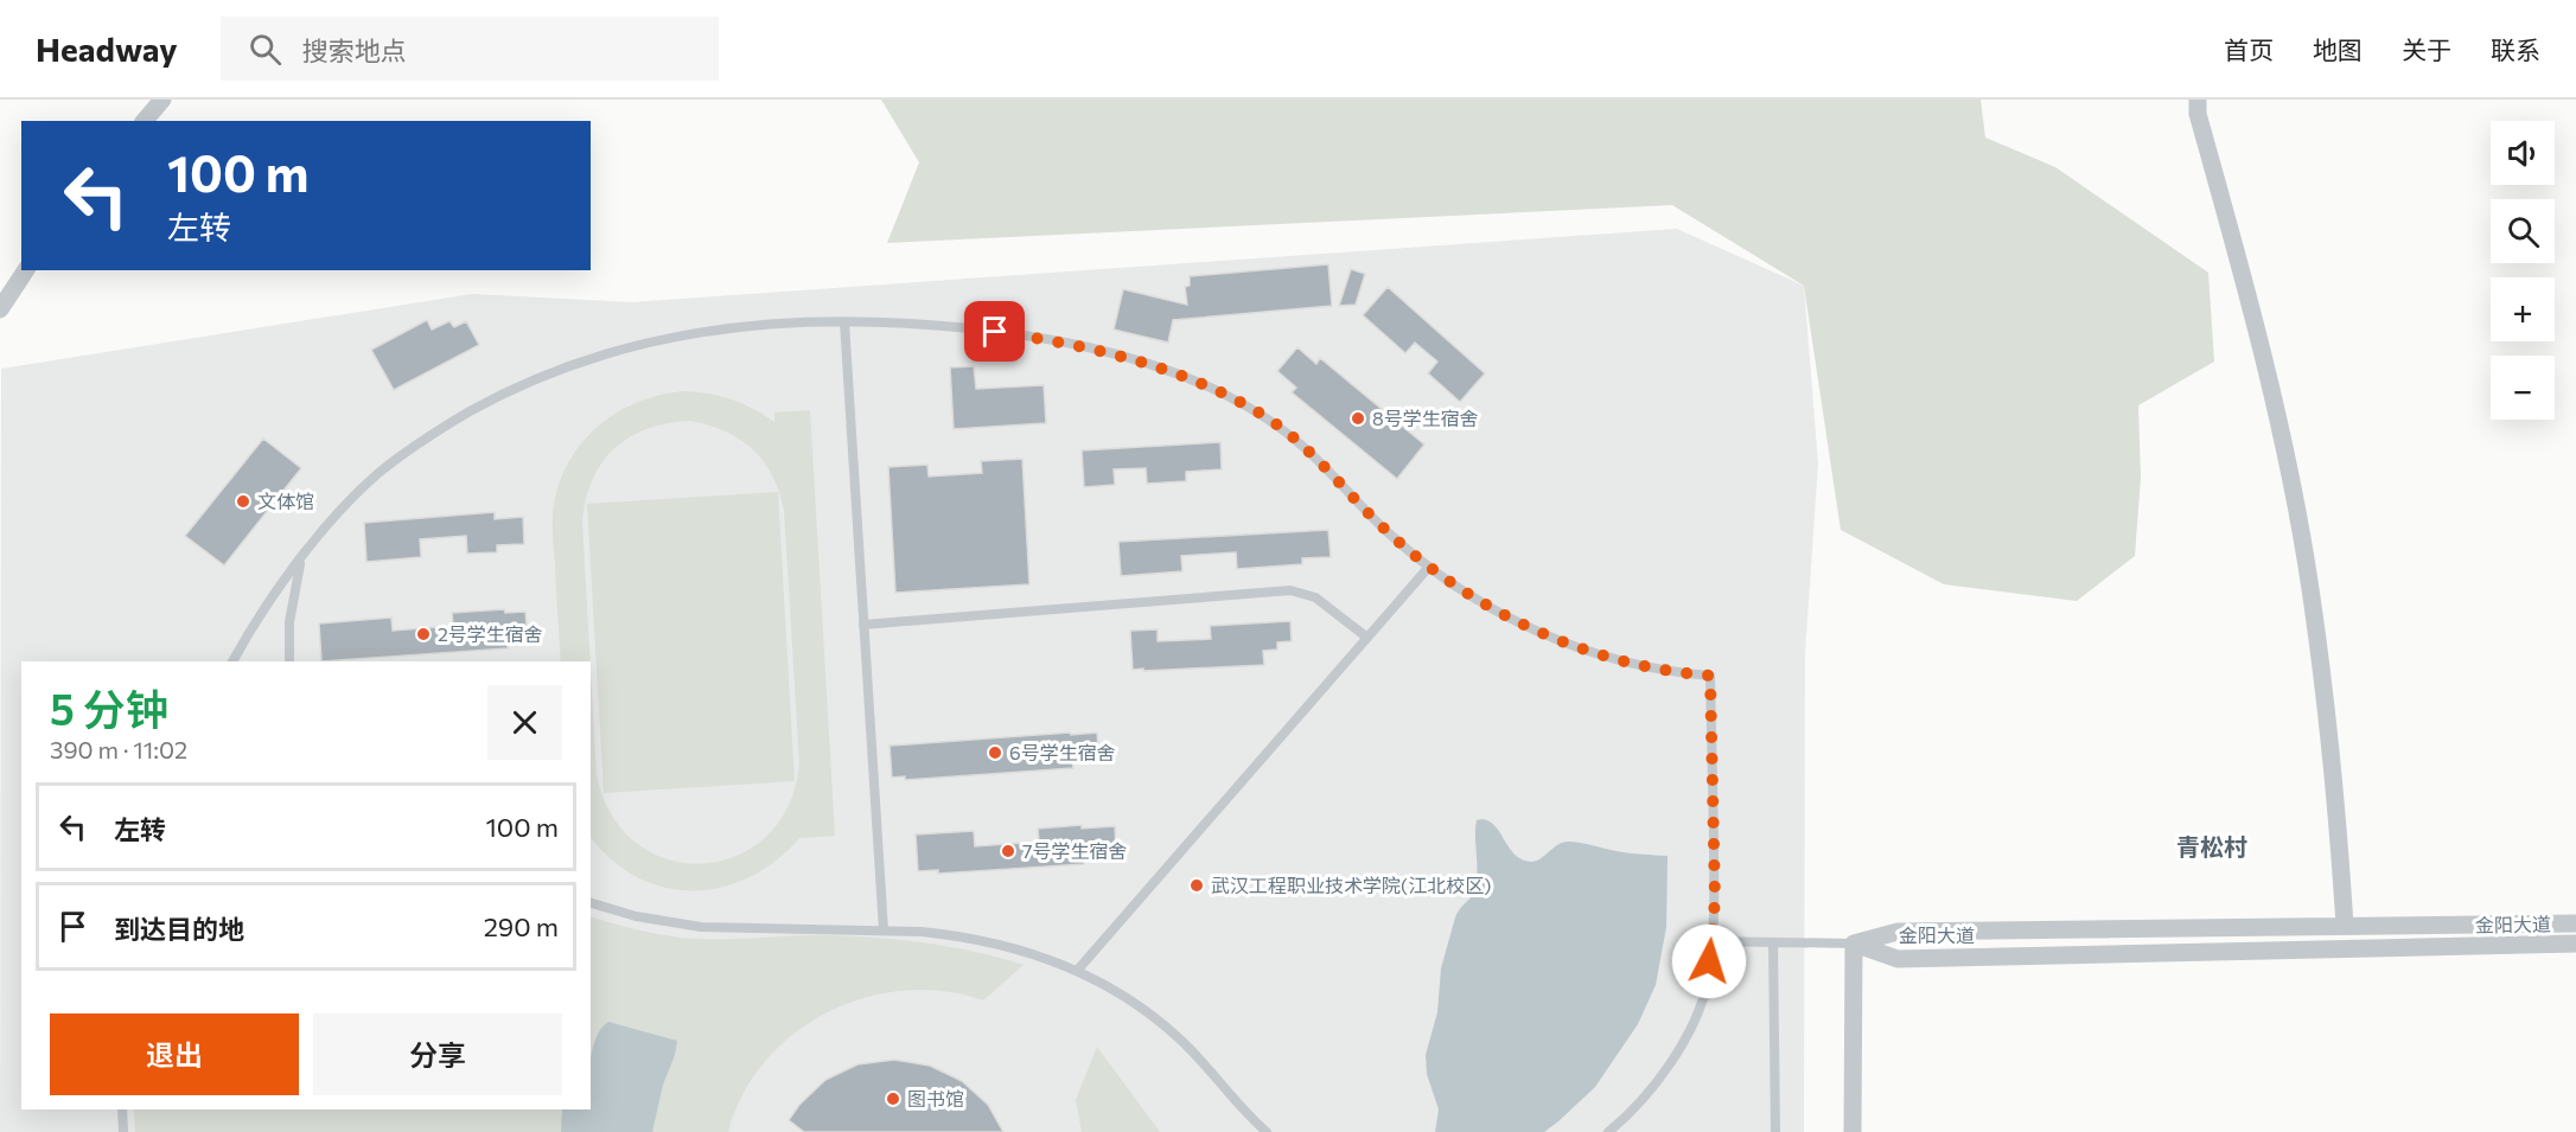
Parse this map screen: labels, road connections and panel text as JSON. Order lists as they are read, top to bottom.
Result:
{
  "streets": {
    "street": ["金阳大道"]
  },
  "districts": ["青松村"],
  "places": [
    "8号学生宿舍",
    "文体馆",
    "2号学生宿舍",
    "6号学生宿舍",
    "7号学生宿舍",
    "武汉工程职业技术学院(江北校区)",
    "图书馆"
  ],
  "page": {
    "header": "Headway",
    "search": "搜索地点",
    "nav": [
      "首页",
      "地图",
      "关于",
      "联系"
    ],
    "map_buttons": ["+", "−"],
    "turn": ["100 m", "左转"],
    "heading": ["5 分钟", "390 m · 11:02"],
    "list": [
      {
        "name": "左转",
        "value": "100 m"
      },
      {
        "name": "到达目的地",
        "value": "290 m"
      }
    ],
    "buttons": ["退出", "分享"]
  }
}
